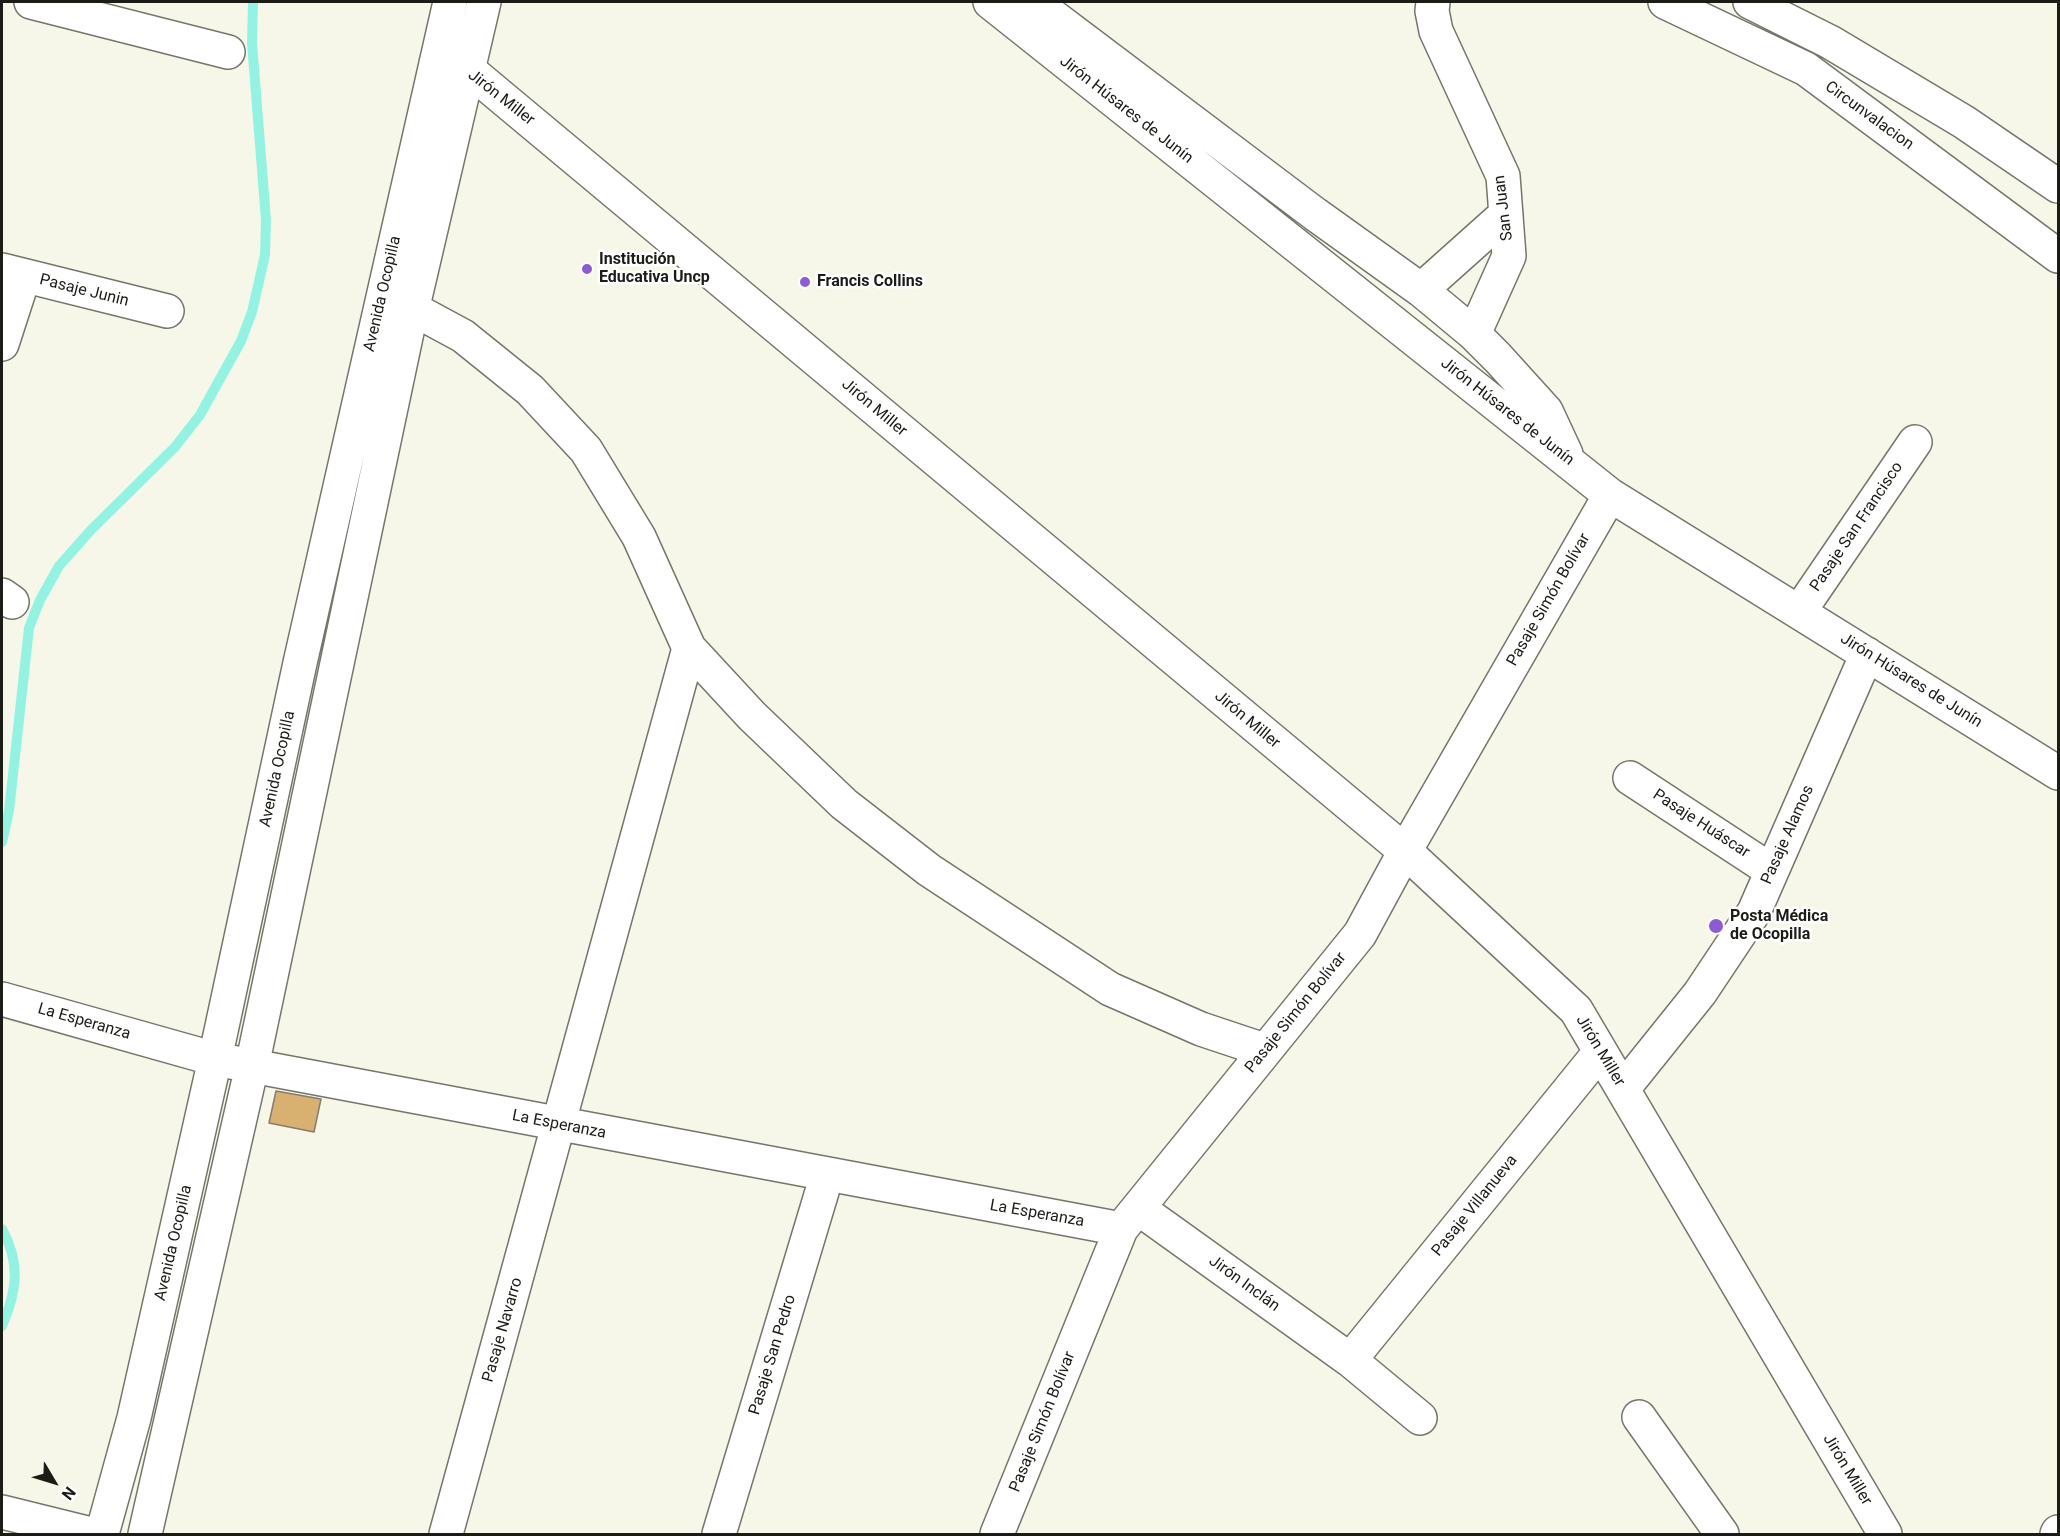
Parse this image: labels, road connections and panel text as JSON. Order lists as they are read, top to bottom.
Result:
{
  "streets": {
    "street": [
      "Jirón Miller",
      "Jirón Húsares de Junín",
      "Circunvalacion",
      "San Juan",
      "Pasaje Junin",
      "Avenida Ocopilla",
      "Pasaje San Francisco",
      "Pasaje Simón Bolívar",
      "Pasaje Huáscar",
      "Pasaje Alamos",
      "La Esperanza",
      "Pasaje Villanueva",
      "Jirón Inclán",
      "Pasaje Navarro",
      "Pasaje San Pedro"
    ]
  },
  "crossings": [
    ["Jirón Miller", "Avenida Ocopilla"],
    ["Jirón Miller", "Pasaje Simón Bolívar"],
    ["Jirón Miller", "Pasaje Alamos"],
    ["Jirón Miller", "Pasaje Villanueva"],
    ["Jirón Húsares de Junín", "San Juan"],
    ["Jirón Húsares de Junín", "Pasaje San Francisco"],
    ["Jirón Húsares de Junín", "Pasaje Simón Bolívar"],
    ["Jirón Húsares de Junín", "Pasaje Alamos"],
    ["Avenida Ocopilla", "La Esperanza"],
    ["Pasaje Simón Bolívar", "La Esperanza"],
    ["Pasaje Simón Bolívar", "Jirón Inclán"],
    ["Pasaje Huáscar", "Pasaje Alamos"],
    ["La Esperanza", "Jirón Inclán"],
    ["La Esperanza", "Pasaje Navarro"],
    ["La Esperanza", "Pasaje San Pedro"],
    ["Pasaje Villanueva", "Jirón Inclán"]
  ],
  "places": ["Institución Educativa Uncp", "Francis Collins", "Posta Médica de Ocopilla"],
  "north": "bottom right"
}
